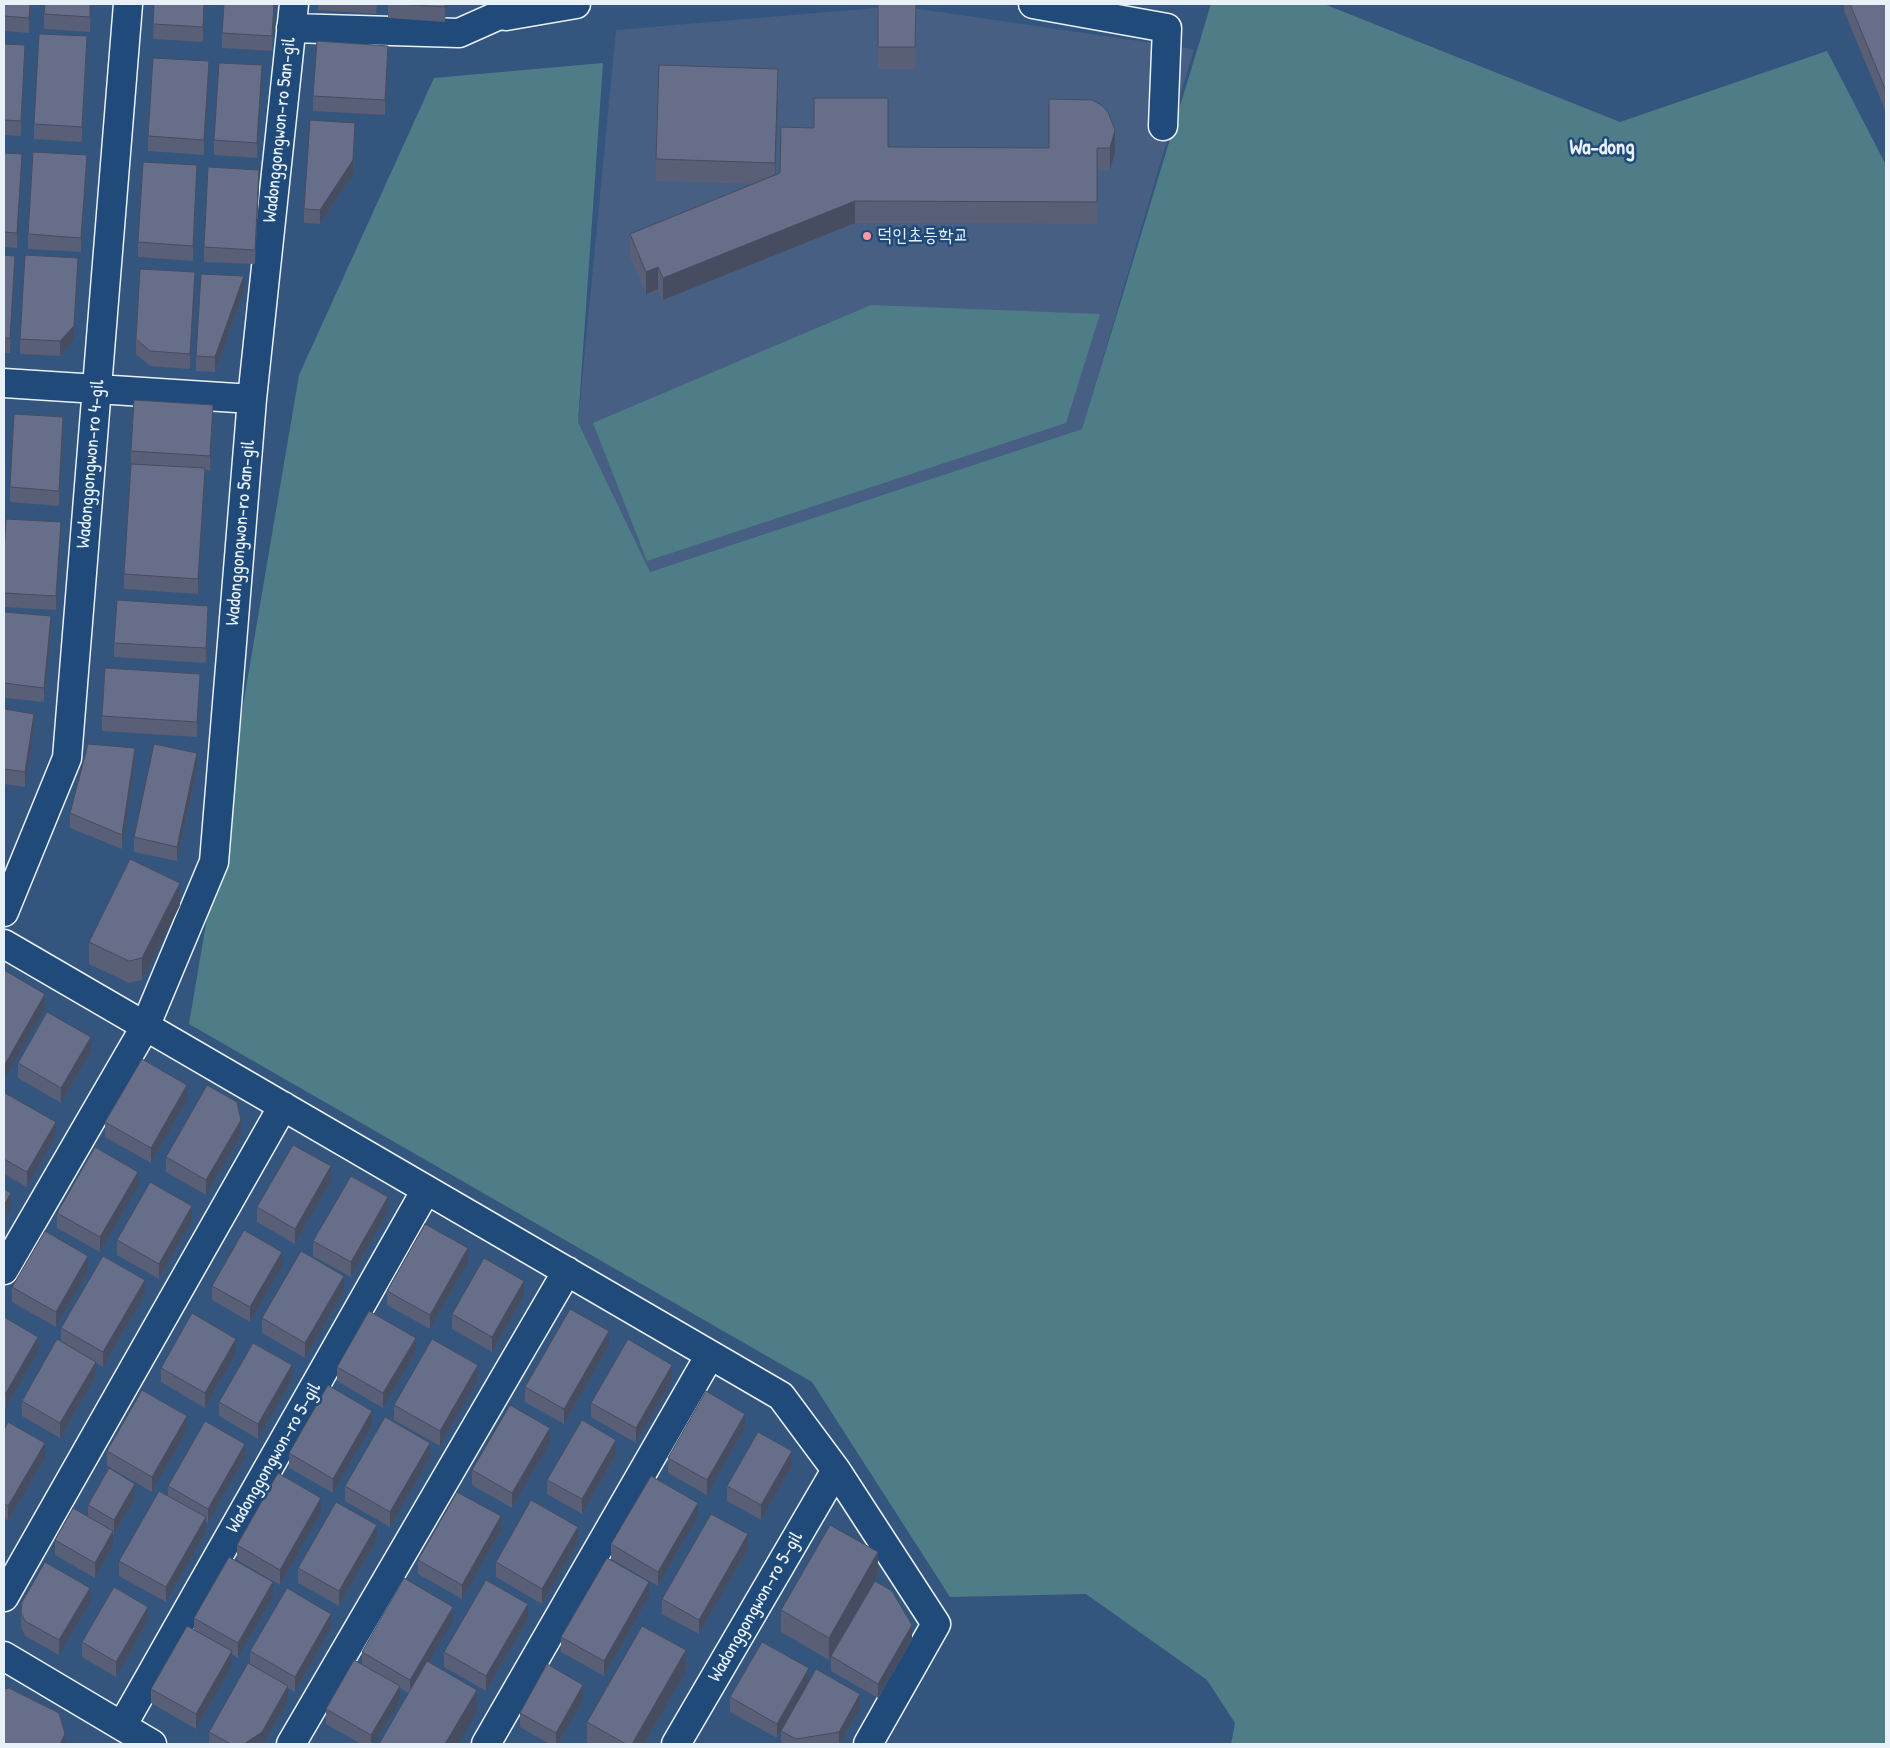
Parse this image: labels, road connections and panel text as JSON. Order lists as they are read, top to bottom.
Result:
{
  "streets": {
    "street": ["Wadonggongwon-ro 5an-gil", "Wadonggongwon-ro 4-gil", "Wadonggongwon-ro 5-gil"]
  },
  "districts": ["Wa-dong"],
  "places": ["덕인초등학교"]
}
